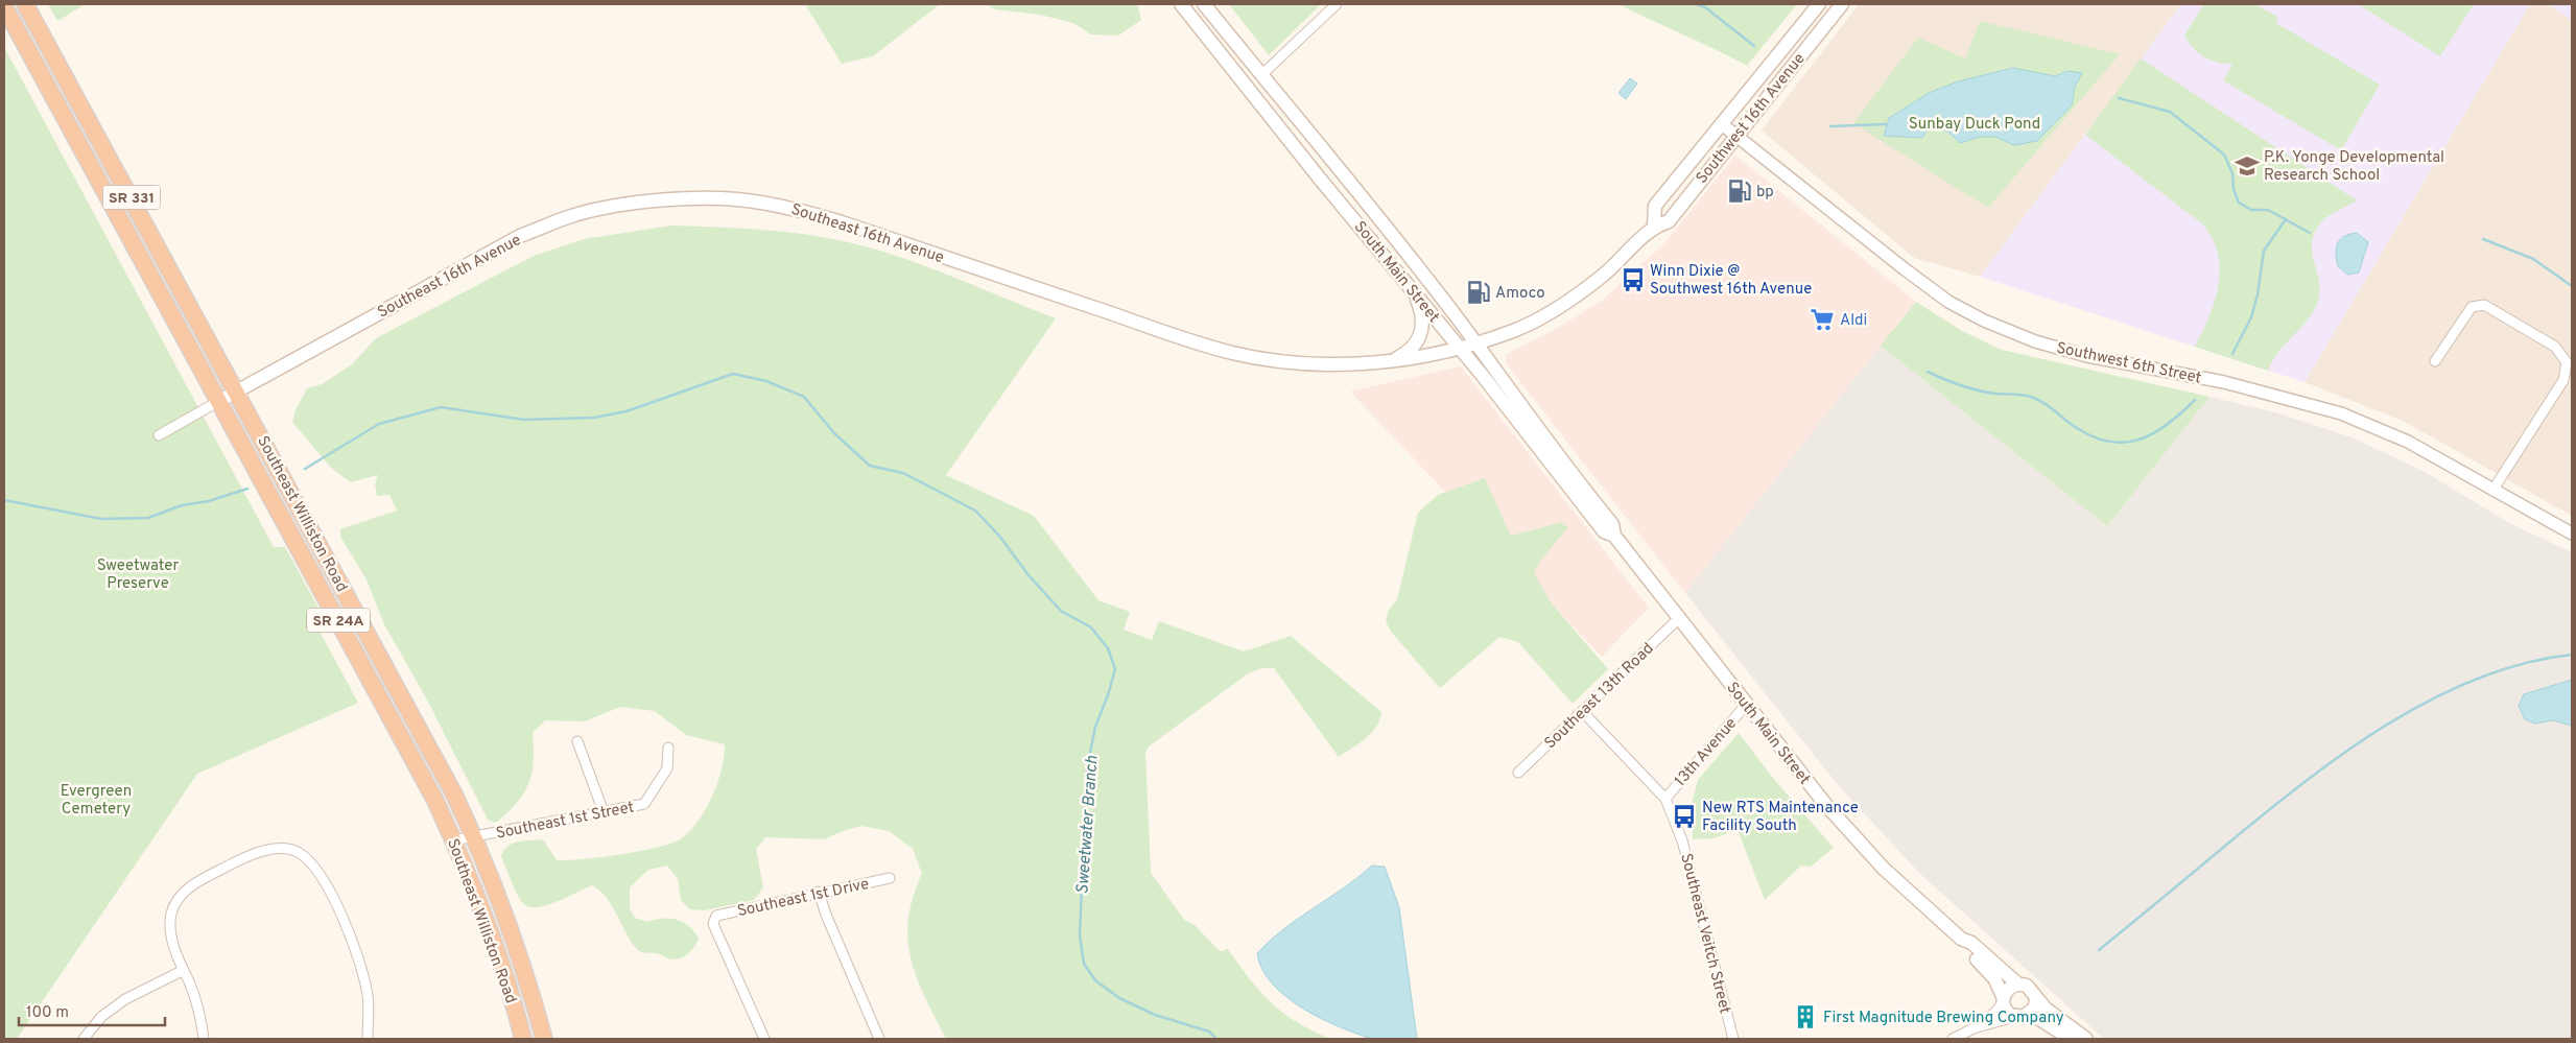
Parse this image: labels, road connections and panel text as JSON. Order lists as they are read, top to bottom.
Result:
{
  "streets": {
    "highway": ["SR 331", "Southeast Williston Road", "SR 24A"],
    "main road": ["Southwest 16th Avenue", "Southeast 16th Avenue", "South Main Street"],
    "street": [
      "Southwest 6th Street",
      "Southeast 13th Road",
      "13th Avenue",
      "Southeast 1st Street",
      "Southeast 1st Drive",
      "Southeast Veitch Street"
    ]
  },
  "crossings": [
    ["Southwest 16th Avenue", "Southeast 16th Avenue"],
    ["Southwest 16th Avenue", "South Main Street"],
    ["Southwest 16th Avenue", "Southwest 6th Street"],
    ["Southeast 16th Avenue", "South Main Street"],
    ["Southeast 16th Avenue", "Southeast Williston Road"],
    ["South Main Street", "Southeast 13th Road"],
    ["South Main Street", "13th Avenue"],
    ["Southeast Williston Road", "Southeast 1st Street"],
    ["13th Avenue", "Southeast Veitch Street"]
  ],
  "water": ["Sweetwater Branch"],
  "parks": ["Sunbay Duck Pond", "Sweetwater Preserve", "Evergreen Cemetery"],
  "places": {
    "school or university": ["P.K. Yonge Developmental Research School"],
    "fuel station": ["bp", "Amoco"],
    "bus stop": ["Winn Dixie @ Southwest 16th Avenue", "New RTS Maintenance Facility South"],
    "supermarket": ["Aldi"],
    "building": ["First Magnitude Brewing Company"]
  },
  "scale_bar": "100 m"
}
